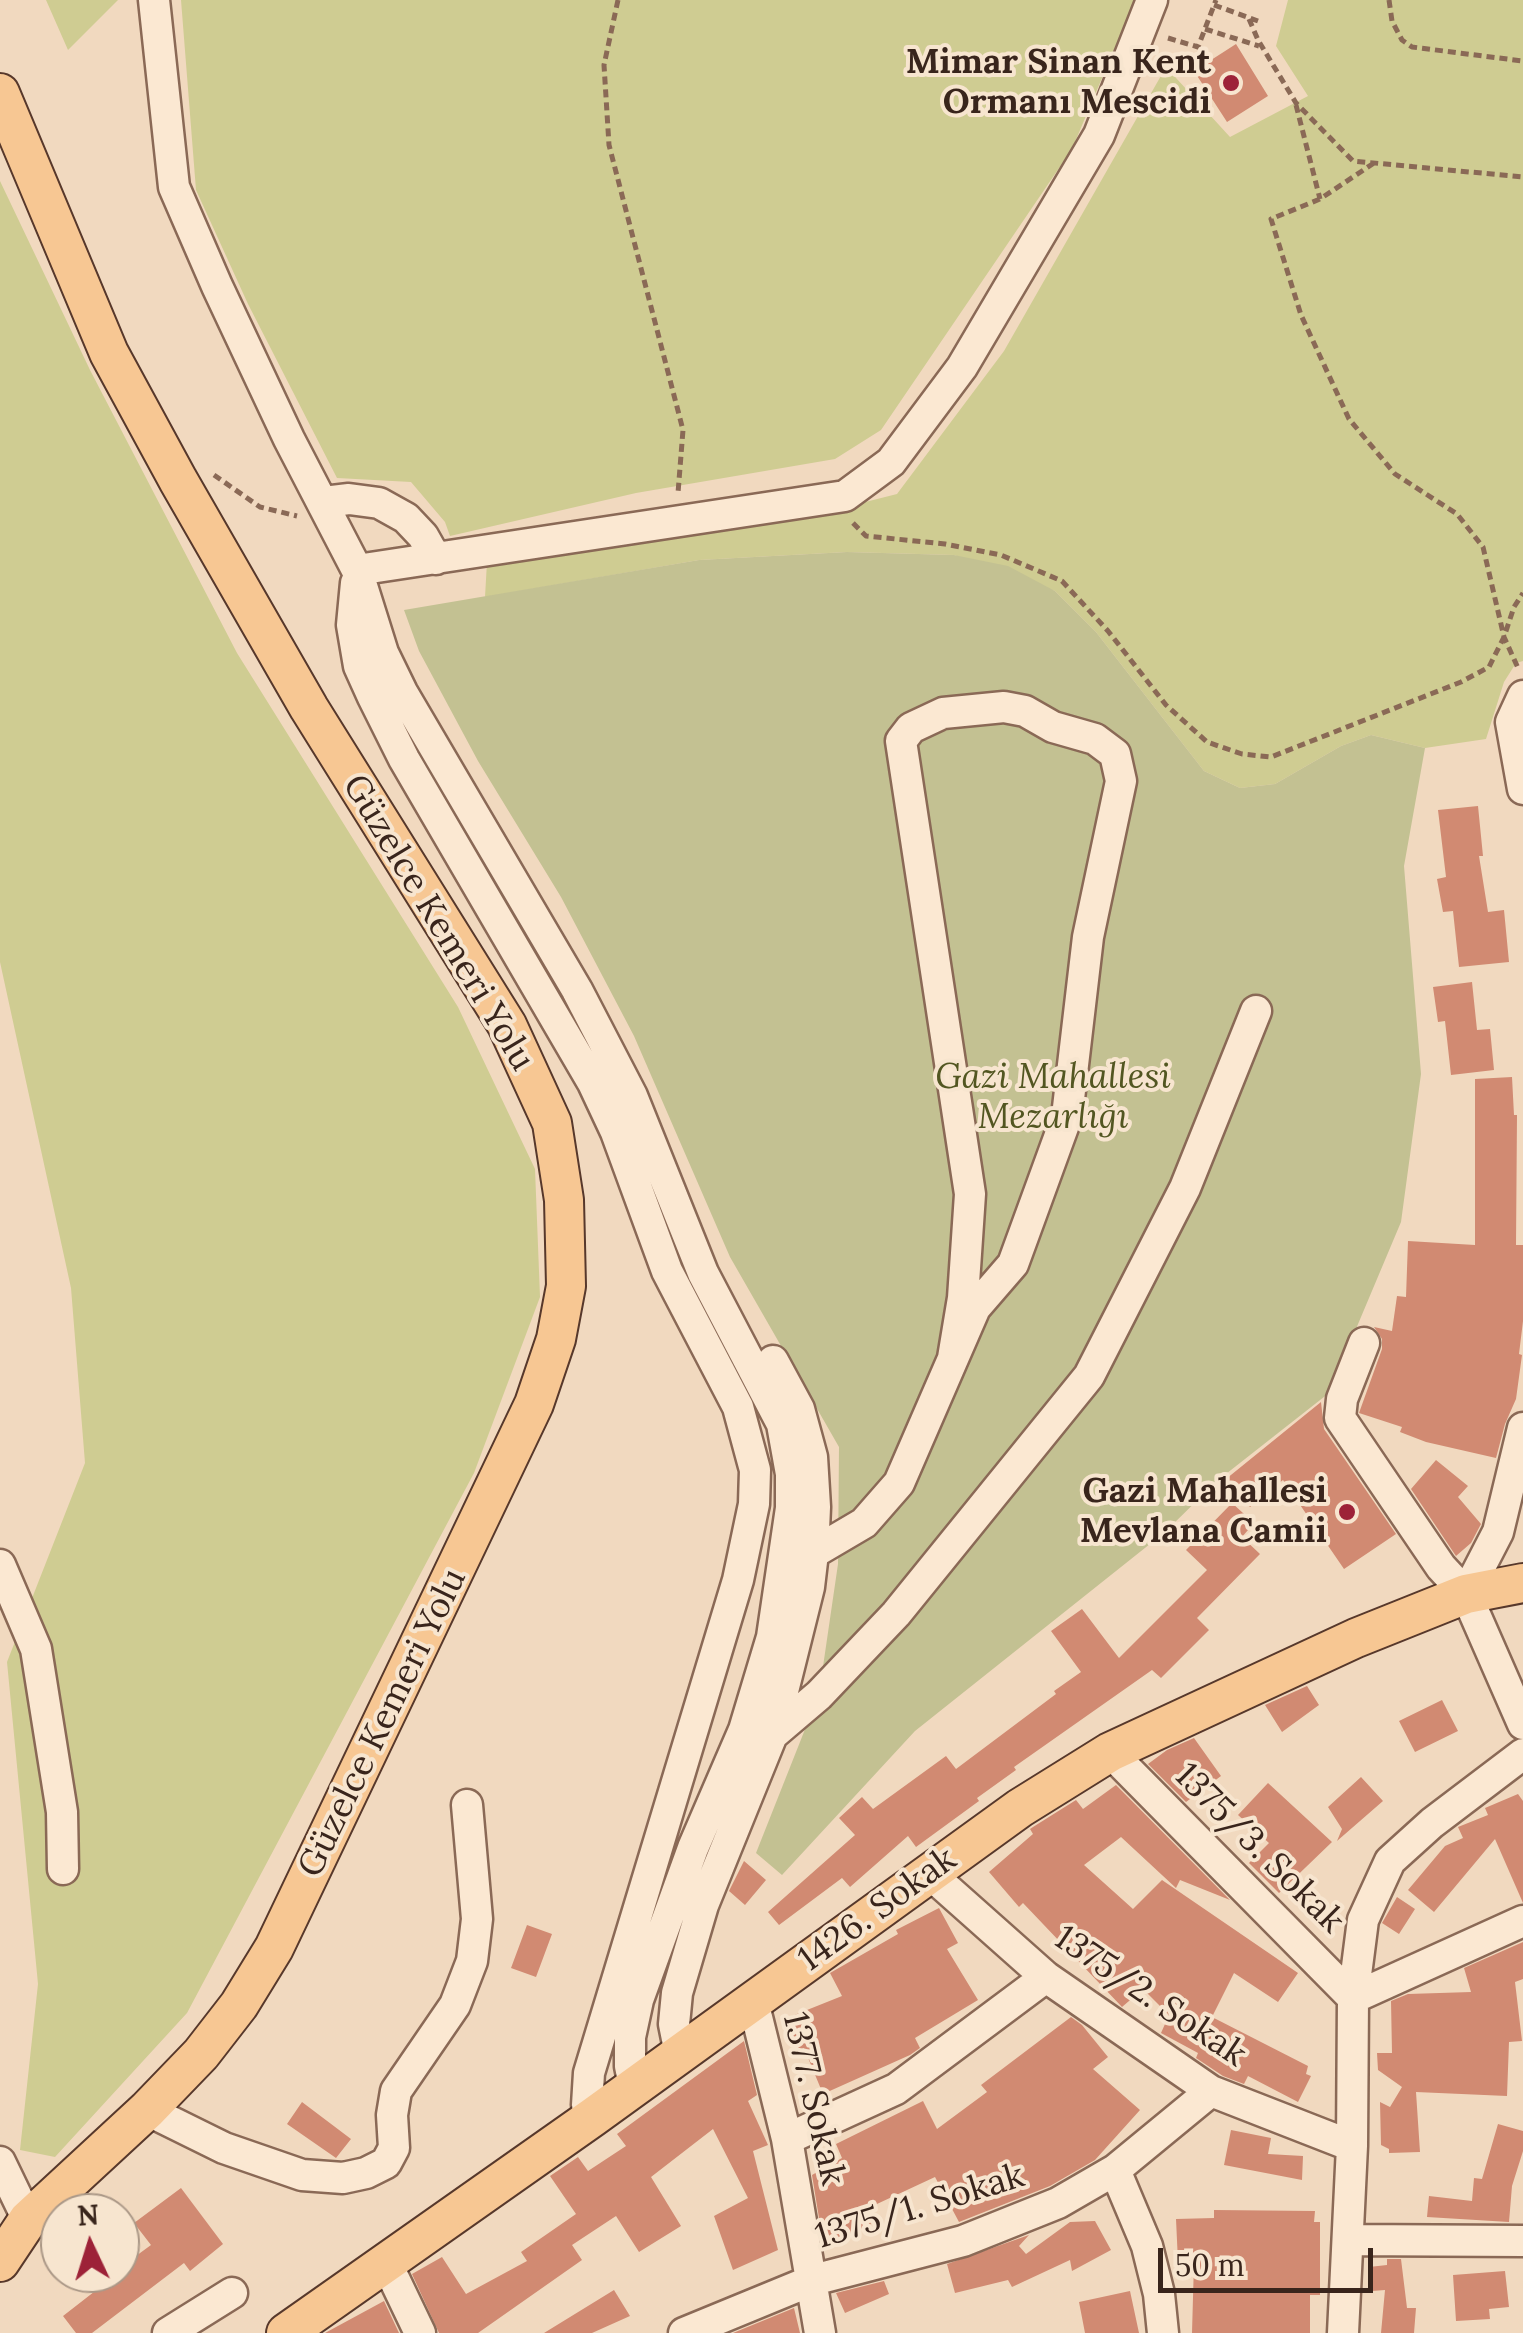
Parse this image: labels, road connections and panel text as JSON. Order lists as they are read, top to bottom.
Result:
{
  "streets": {
    "main road": ["Güzelce Kemeri Yolu", "1426. Sokak"],
    "street": [
      "1375/3. Sokak",
      "1375/2. Sokak",
      "1377. Sokak",
      "1375/1. Sokak"
    ]
  },
  "crossings": [
    ["1375/3. Sokak", "1426. Sokak"],
    ["1426. Sokak", "1375/2. Sokak"],
    ["1426. Sokak", "1377. Sokak"],
    ["1375/2. Sokak", "1375/1. Sokak"],
    ["1377. Sokak", "1375/1. Sokak"]
  ],
  "parks": ["Gazi Mahallesi Mezarlığı"],
  "places": ["Mimar Sinan Kent Ormanı Mescidi", "Gazi Mahallesi Mevlana Camii"],
  "scale_bar": "50 m",
  "north": "top"
}
